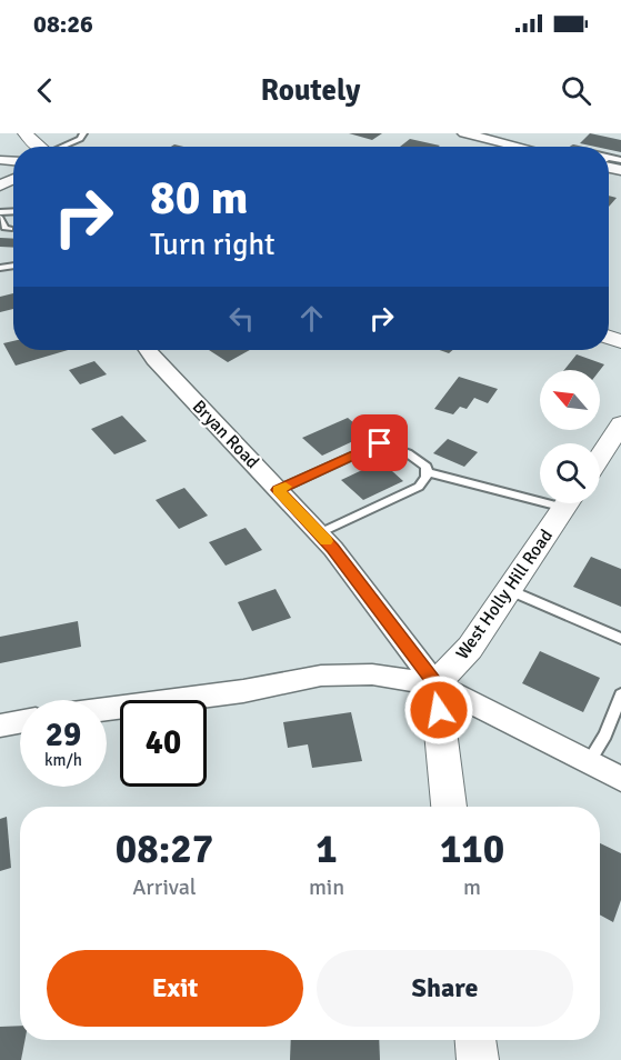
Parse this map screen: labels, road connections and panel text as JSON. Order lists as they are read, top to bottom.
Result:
{
  "streets": {
    "street": ["Bryan Road", "West Holly Hill Road"]
  },
  "crossings": [
    ["Bryan Road", "West Holly Hill Road"]
  ],
  "north": "top left",
  "page": {
    "status": "08:26",
    "header": "Routely",
    "turn": ["80 m", "Turn right"],
    "speed": "29 km/h",
    "limit": "40",
    "eta": [
      "08:27",
      "Arrival",
      "1",
      "min",
      "110",
      "m"
    ],
    "buttons": ["Exit", "Share"]
  }
}
